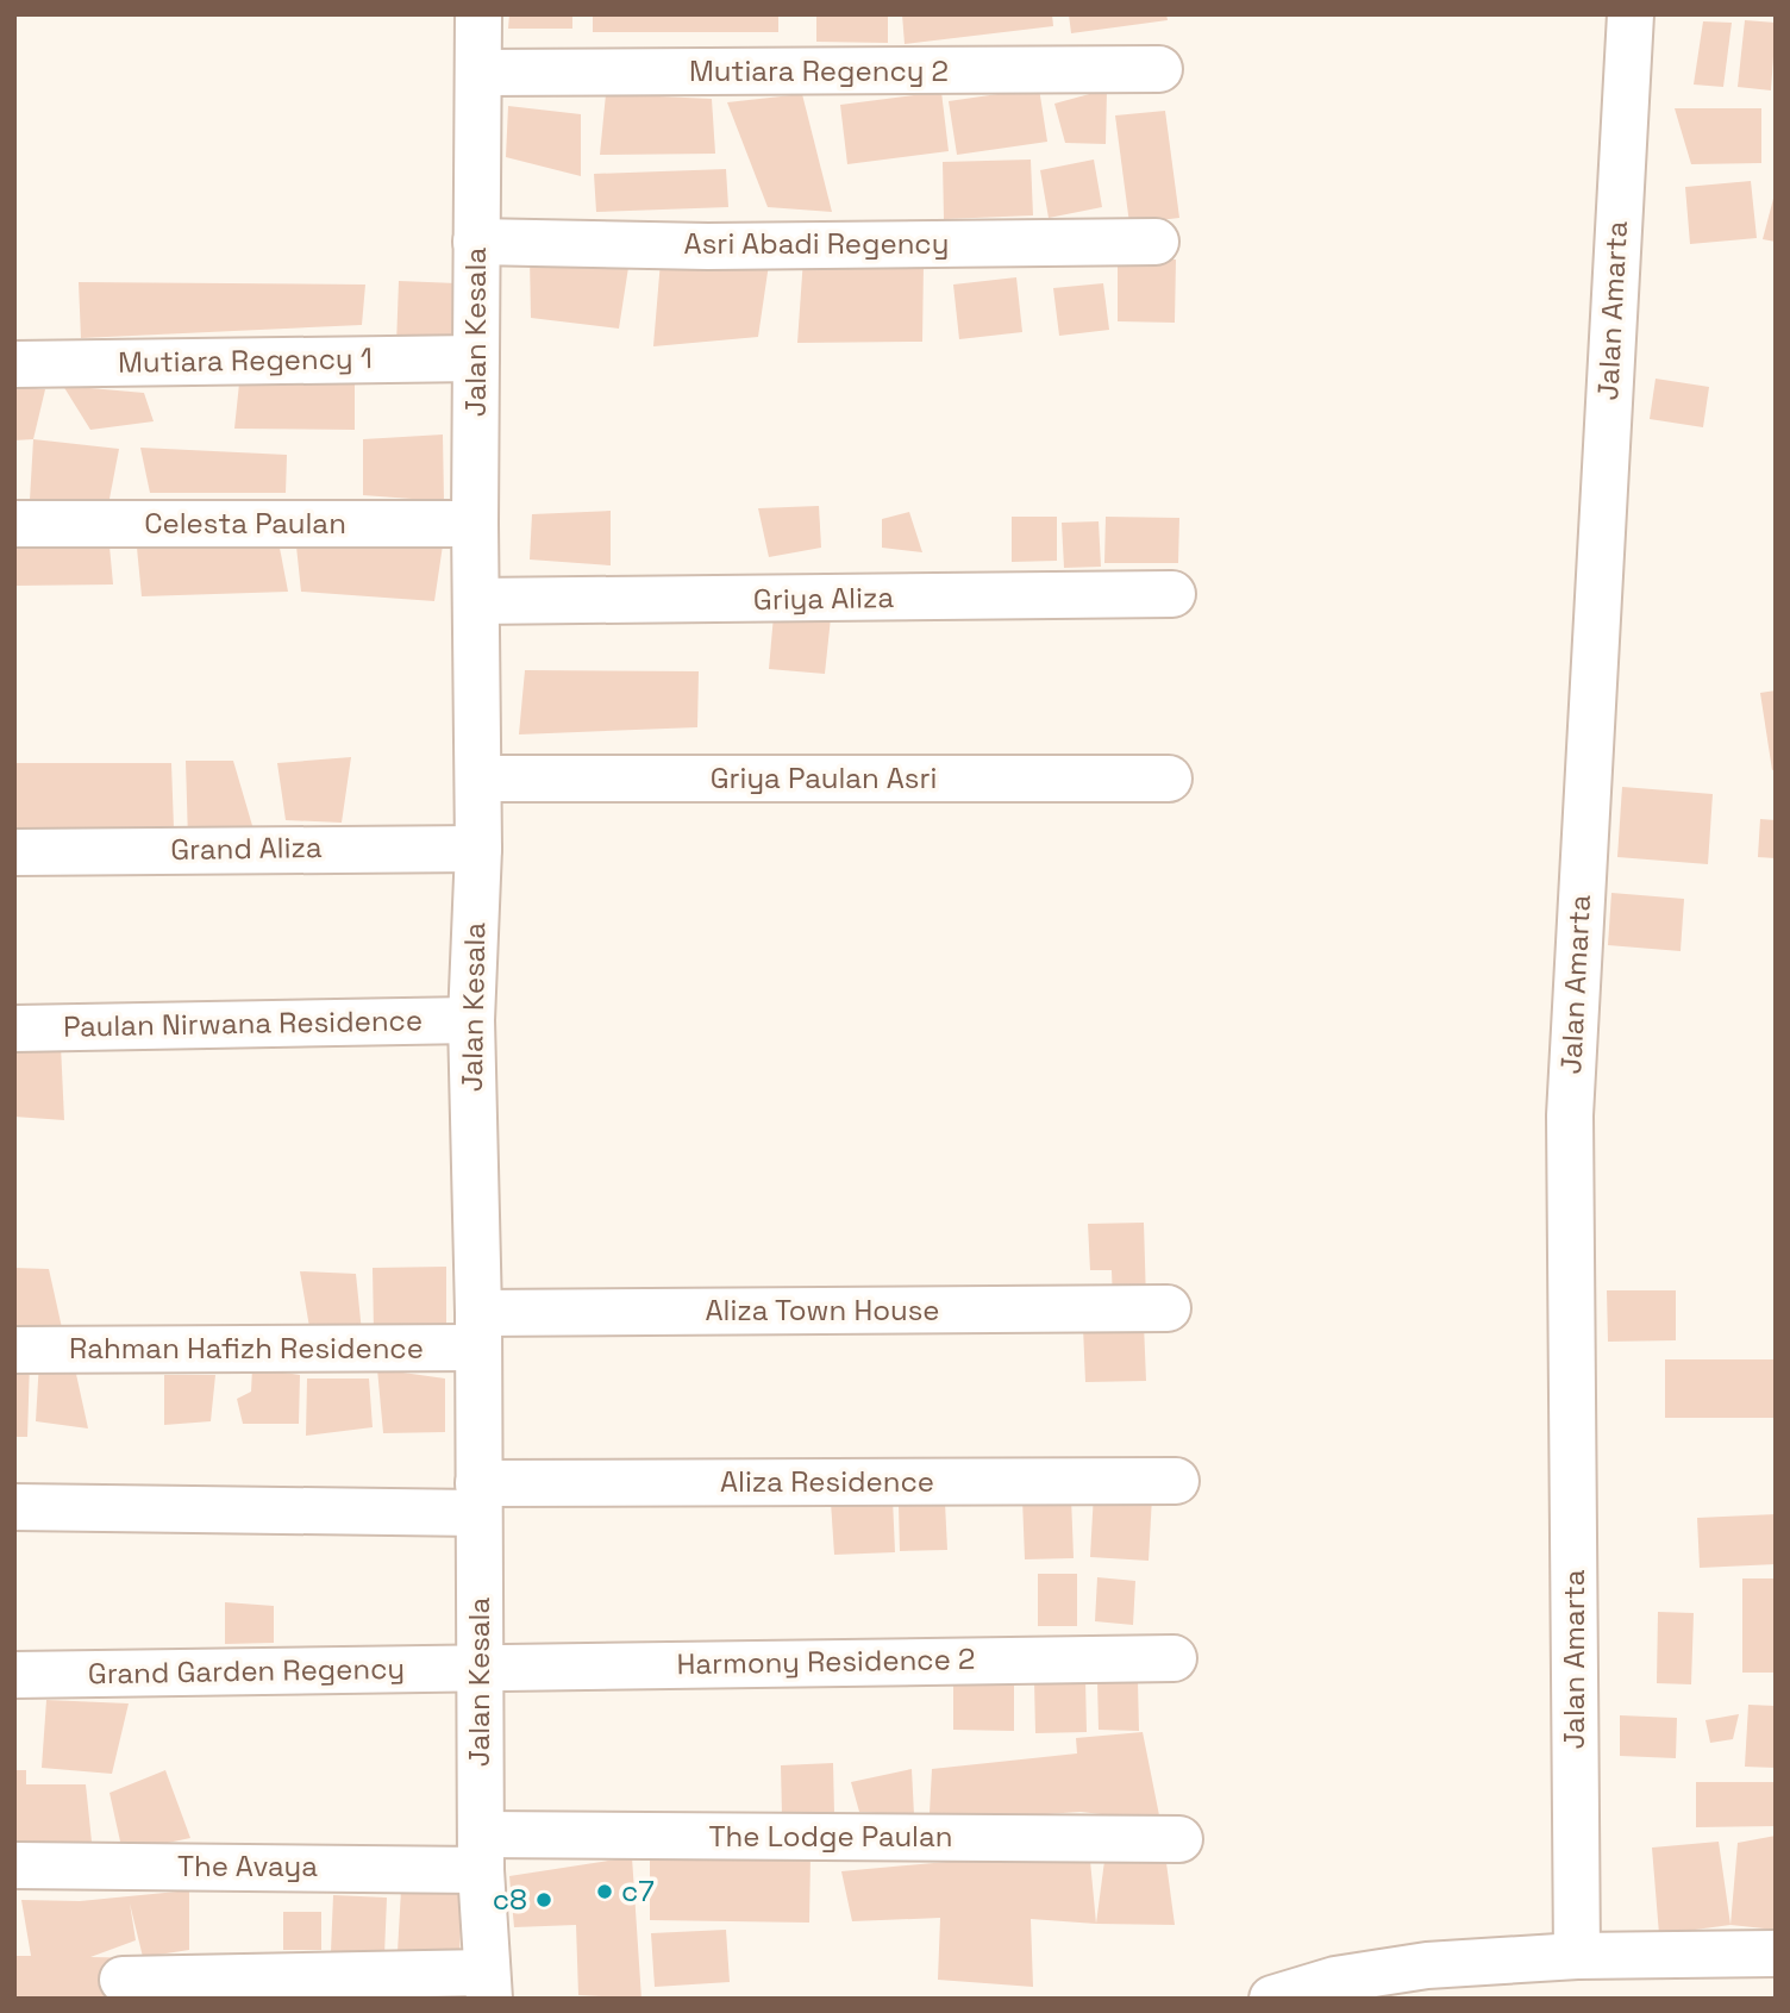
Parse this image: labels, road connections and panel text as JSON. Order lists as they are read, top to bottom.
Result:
{
  "streets": {
    "street": [
      "Mutiara Regency 2",
      "Asri Abadi Regency",
      "Jalan Amarta",
      "Jalan Kesala",
      "Mutiara Regency 1",
      "Celesta Paulan",
      "Griya Aliza",
      "Griya Paulan Asri",
      "Grand Aliza",
      "Paulan Nirwana Residence",
      "Aliza Town House",
      "Rahman Hafizh Residence",
      "Aliza Residence",
      "Harmony Residence 2",
      "Grand Garden Regency",
      "The Lodge Paulan",
      "The Avaya"
    ]
  },
  "crossings": [
    ["Mutiara Regency 2", "Jalan Kesala"],
    ["Asri Abadi Regency", "Jalan Kesala"],
    ["Jalan Kesala", "Mutiara Regency 1"],
    ["Jalan Kesala", "Celesta Paulan"],
    ["Jalan Kesala", "Griya Aliza"],
    ["Jalan Kesala", "Griya Paulan Asri"],
    ["Jalan Kesala", "Grand Aliza"],
    ["Jalan Kesala", "Paulan Nirwana Residence"],
    ["Jalan Kesala", "Aliza Town House"],
    ["Jalan Kesala", "Rahman Hafizh Residence"],
    ["Jalan Kesala", "Aliza Residence"],
    ["Jalan Kesala", "Harmony Residence 2"],
    ["Jalan Kesala", "Grand Garden Regency"],
    ["Jalan Kesala", "The Lodge Paulan"],
    ["Jalan Kesala", "The Avaya"],
    ["Aliza Town House", "Rahman Hafizh Residence"],
    ["Harmony Residence 2", "Grand Garden Regency"],
    ["The Lodge Paulan", "The Avaya"]
  ],
  "places": ["c7", "c8"]
}
